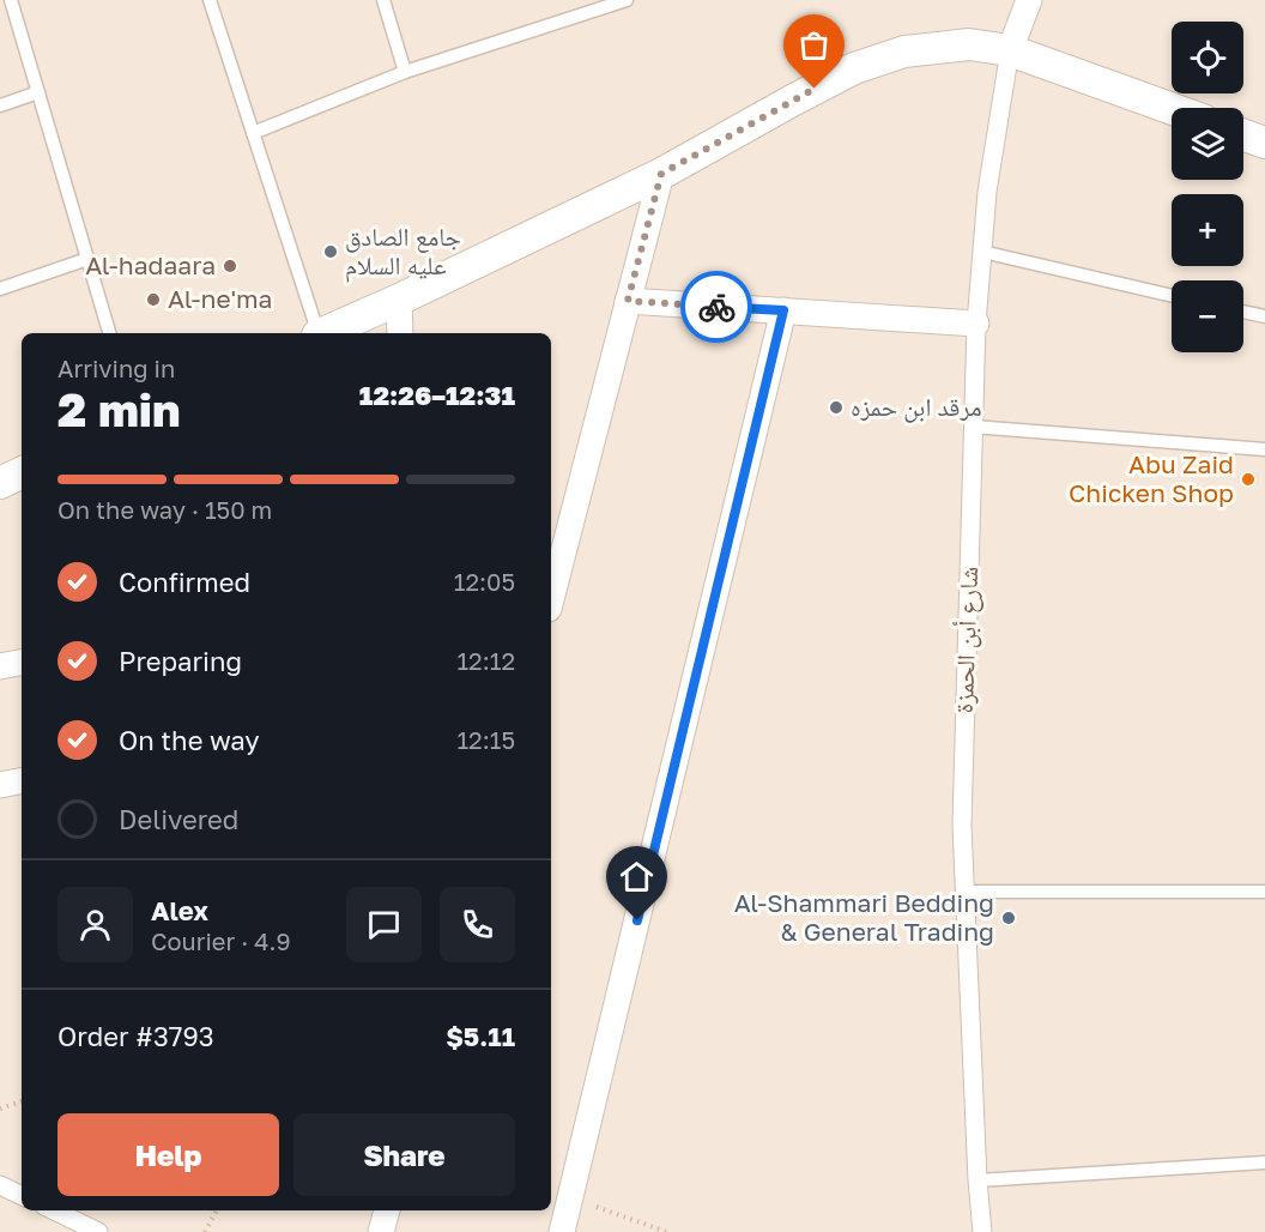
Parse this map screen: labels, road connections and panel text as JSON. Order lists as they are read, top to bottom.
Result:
{
  "streets": {
    "street": ["شارع أبن الحمزة"]
  },
  "places": [
    "جامع الصادق عليه السلام",
    "Al-hadaara",
    "Al-ne'ma",
    "مرقد ابن حمزه",
    "Abu Zaid Chicken Shop",
    "Al-Shammari Bedding & General Trading"
  ],
  "page": {
    "map_buttons": ["+", "−"],
    "heading": ["2 min", "Arriving in", "12:26–12:31"],
    "panel": [
      "Alex",
      "Courier · 4.9",
      "Order #3793",
      "$5.11"
    ],
    "bar": "On the way · 150 m",
    "list": [
      ["Confirmed", "12:05"],
      ["Preparing", "12:12"],
      ["On the way", "12:15"],
      "Delivered"
    ],
    "buttons": ["Help", "Share"]
  }
}
